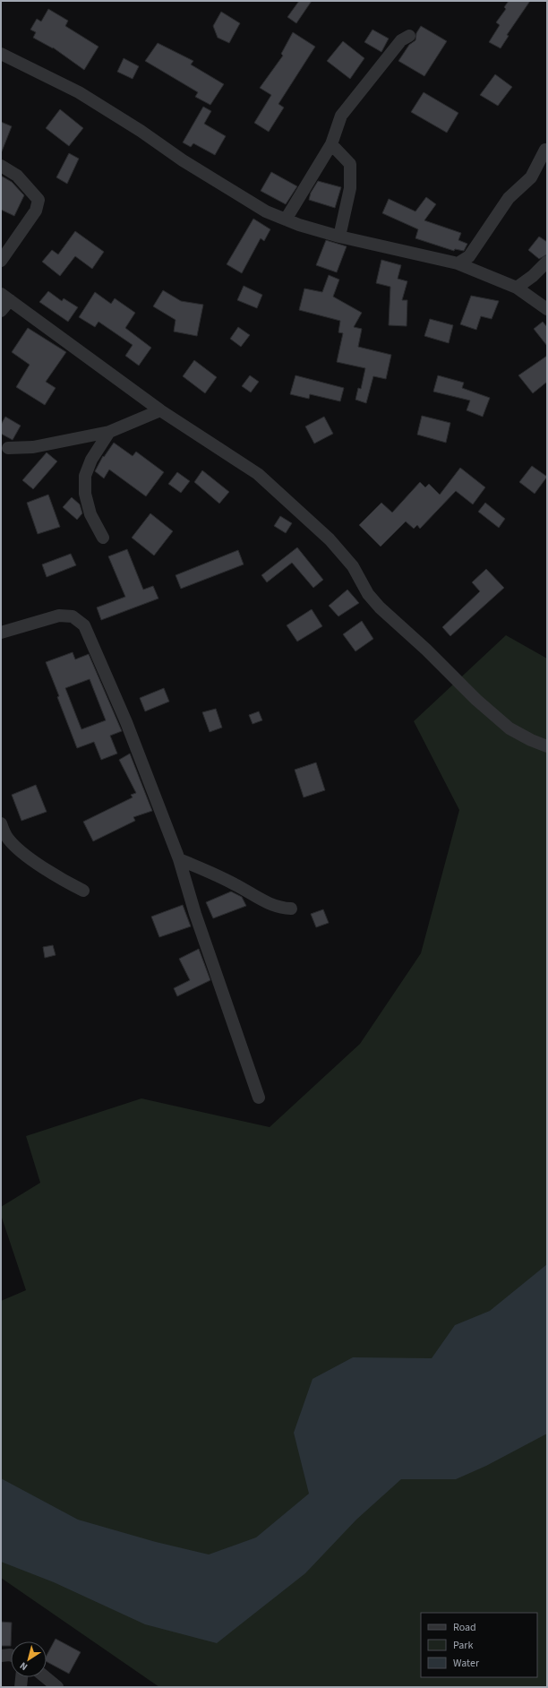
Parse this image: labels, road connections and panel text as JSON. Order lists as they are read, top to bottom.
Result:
{
  "legend": ["Road", "Park", "Water"],
  "north": "bottom left"
}
